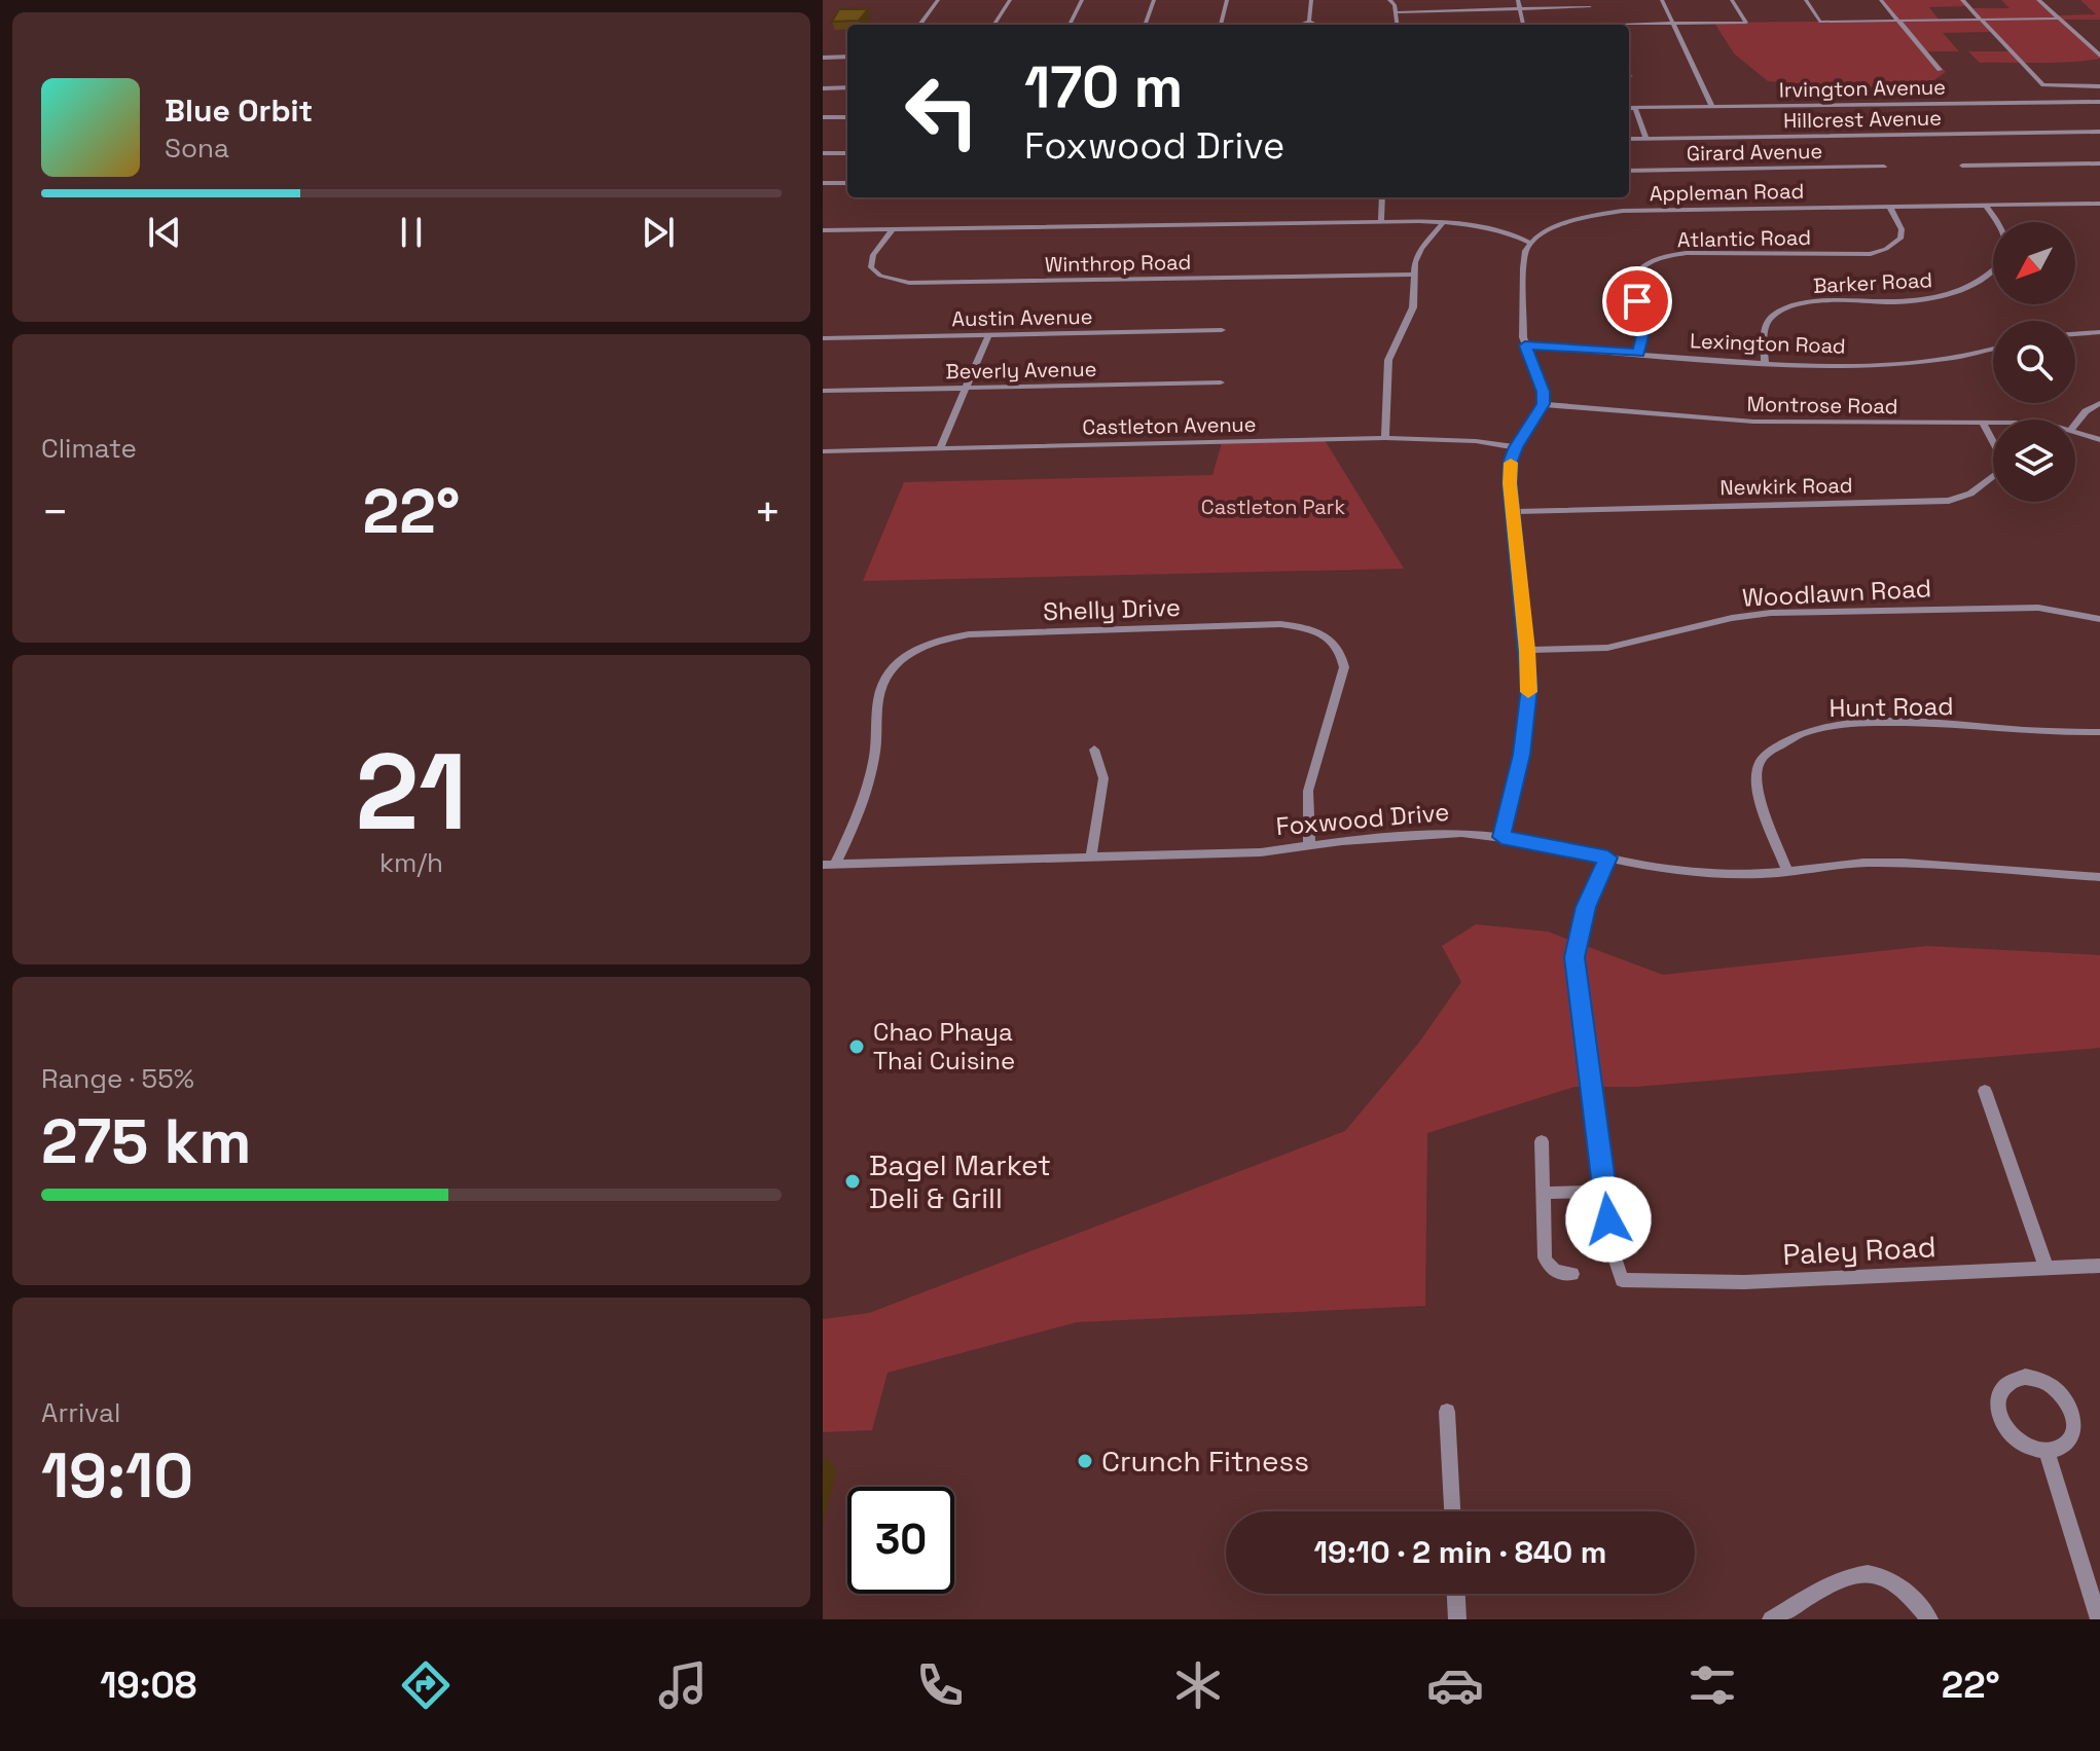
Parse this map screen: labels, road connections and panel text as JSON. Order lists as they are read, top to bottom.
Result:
{
  "streets": {
    "street": [
      "Irvington Avenue",
      "Hillcrest Avenue",
      "Girard Avenue",
      "Appleman Road",
      "Atlantic Road",
      "Winthrop Road",
      "Barker Road",
      "Austin Avenue",
      "Lexington Road",
      "Beverly Avenue",
      "Montrose Road",
      "Castleton Avenue",
      "Newkirk Road",
      "Woodlawn Road",
      "Shelly Drive",
      "Hunt Road",
      "Foxwood Drive",
      "Paley Road"
    ]
  },
  "crossings": [
    ["Appleman Road", "Atlantic Road"],
    ["Appleman Road", "Barker Road"],
    ["Atlantic Road", "Lexington Road"],
    ["Barker Road", "Lexington Road"],
    ["Montrose Road", "Newkirk Road"],
    ["Shelly Drive", "Foxwood Drive"],
    ["Hunt Road", "Foxwood Drive"]
  ],
  "parks": ["Castleton Park"],
  "places": ["Chao Phaya Thai Cuisine", "Bagel Market Deli & Grill", "Crunch Fitness"],
  "north": "bottom left",
  "page": {
    "turn": ["170 m", "Foxwood Drive"],
    "song": ["Blue Orbit", "Sona"],
    "tile": [
      "Climate",
      ["21", "km/h"],
      ["Range · 55%", "275 km"],
      ["Arrival", "19:10"]
    ],
    "heat": ["−", "22°", "+"],
    "limit": "30",
    "trip": "19:10 · 2 min · 840 m",
    "tabs": ["19:08", "22°"]
  }
}
